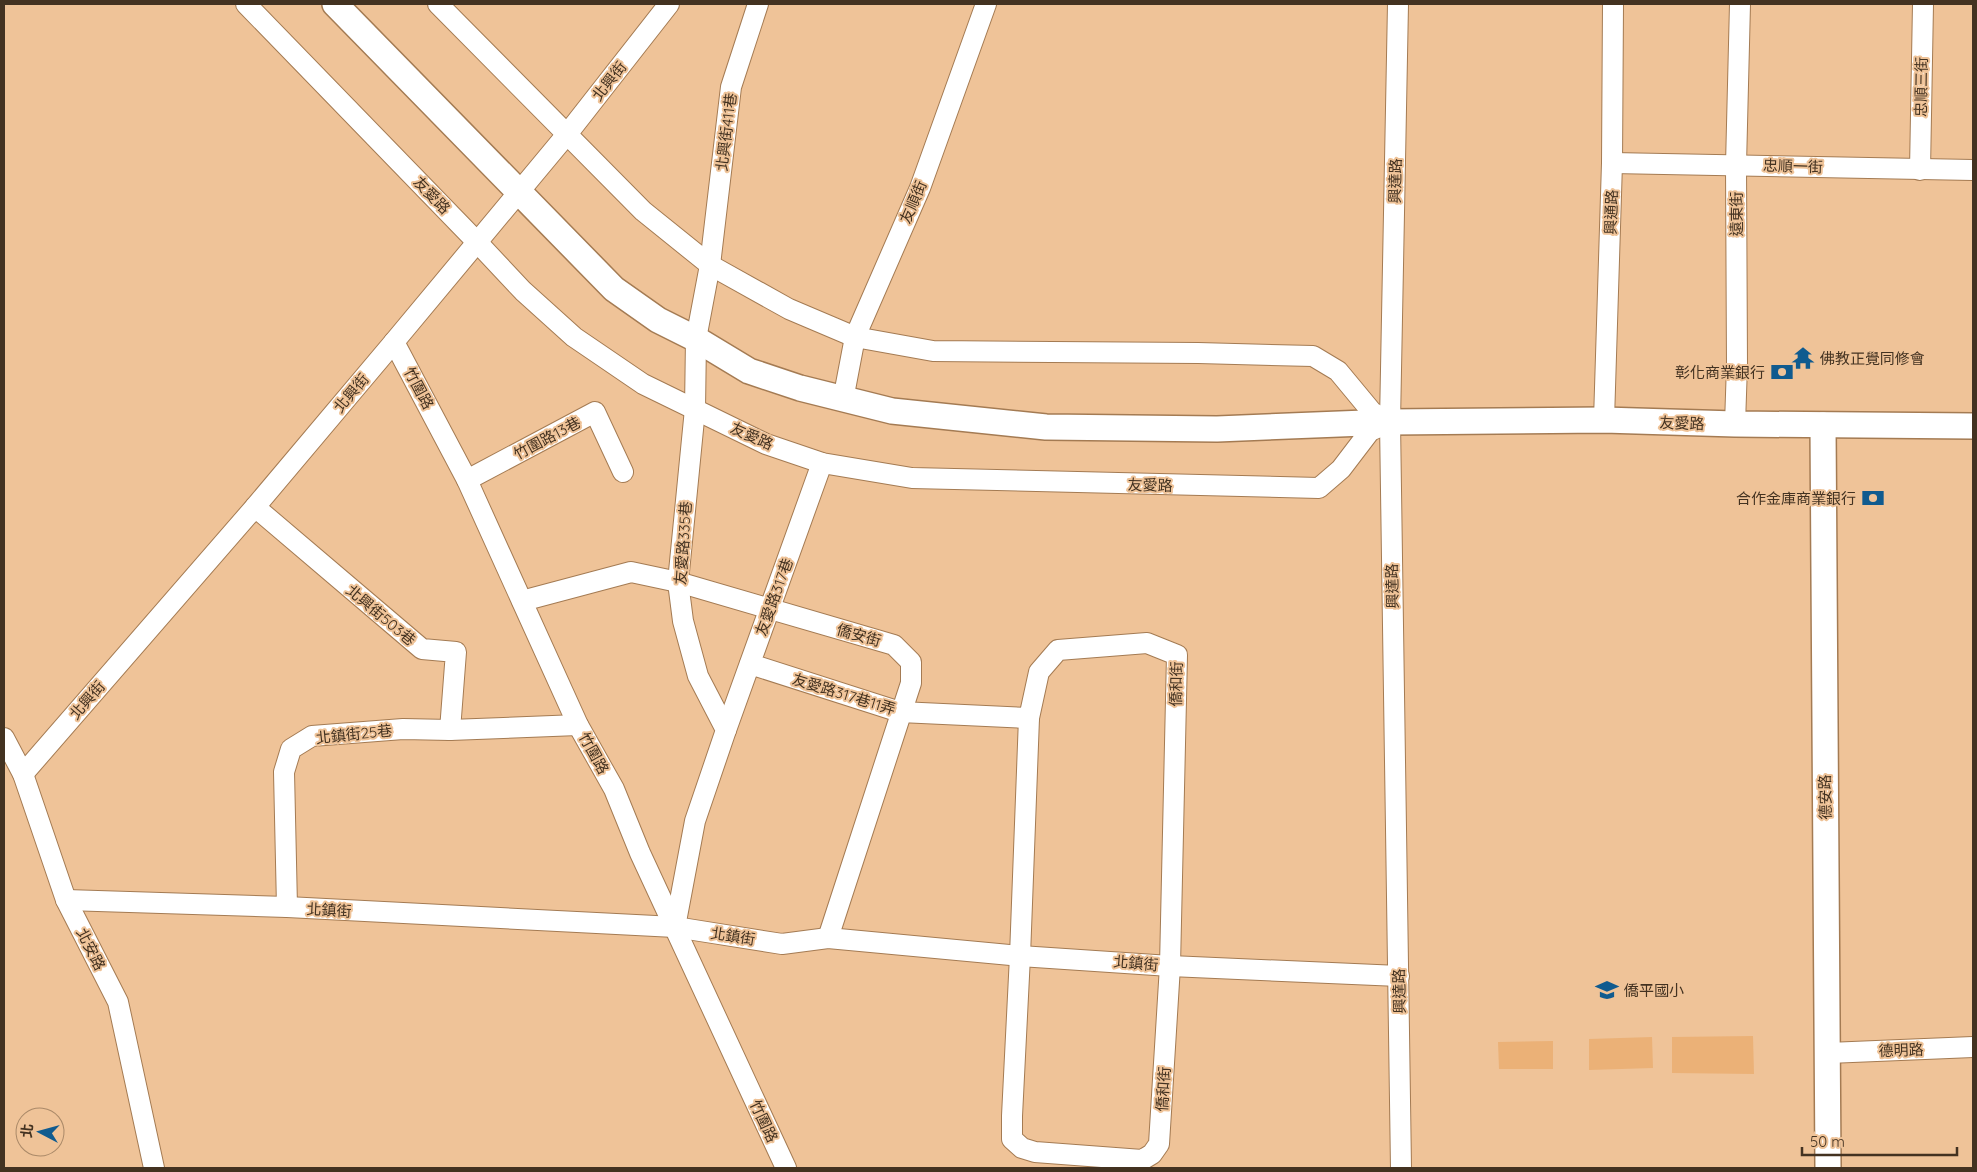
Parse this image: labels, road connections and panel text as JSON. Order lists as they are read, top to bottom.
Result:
{
  "streets": {
    "street": [
      "北興街",
      "忠順三街",
      "北興街411巷",
      "忠順一街",
      "興達路",
      "友愛路",
      "友順街",
      "興通路",
      "遠東街",
      "竹圍路",
      "竹圍路13巷",
      "友愛路335巷",
      "友愛路317巷",
      "北興街503巷",
      "僑安街",
      "僑和街",
      "友愛路317巷11弄",
      "北鎮街25巷",
      "德安路",
      "北鎮街",
      "北安路",
      "德明路"
    ]
  },
  "crossings": [
    ["北興街", "友愛路"],
    ["北興街", "竹圍路"],
    ["北興街", "北興街503巷"],
    ["北興街", "北安路"],
    ["忠順三街", "忠順一街"],
    ["北興街411巷", "友愛路335巷"],
    ["忠順一街", "興通路"],
    ["忠順一街", "遠東街"],
    ["興達路", "友愛路"],
    ["興達路", "北鎮街"],
    ["友愛路", "友順街"],
    ["友愛路", "興通路"],
    ["友愛路", "遠東街"],
    ["友愛路", "友愛路335巷"],
    ["友愛路", "友愛路317巷"],
    ["友愛路", "德安路"],
    ["竹圍路", "竹圍路13巷"],
    ["竹圍路", "僑安街"],
    ["竹圍路", "北鎮街25巷"],
    ["竹圍路", "北鎮街"],
    ["友愛路335巷", "友愛路317巷"],
    ["友愛路335巷", "僑安街"],
    ["友愛路317巷", "僑安街"],
    ["友愛路317巷", "友愛路317巷11弄"],
    ["北興街503巷", "北鎮街25巷"],
    ["僑安街", "友愛路317巷11弄"],
    ["僑安街", "北鎮街"],
    ["僑和街", "友愛路317巷11弄"],
    ["僑和街", "北鎮街"],
    ["北鎮街25巷", "北鎮街"],
    ["德安路", "德明路"],
    ["北鎮街", "北安路"]
  ],
  "places": {
    "temple": ["佛教正覺同修會"],
    "bank": ["彰化商業銀行", "合作金庫商業銀行"],
    "school or university": ["僑平國小"]
  },
  "scale_bar": "50 m",
  "north": "left"
}
